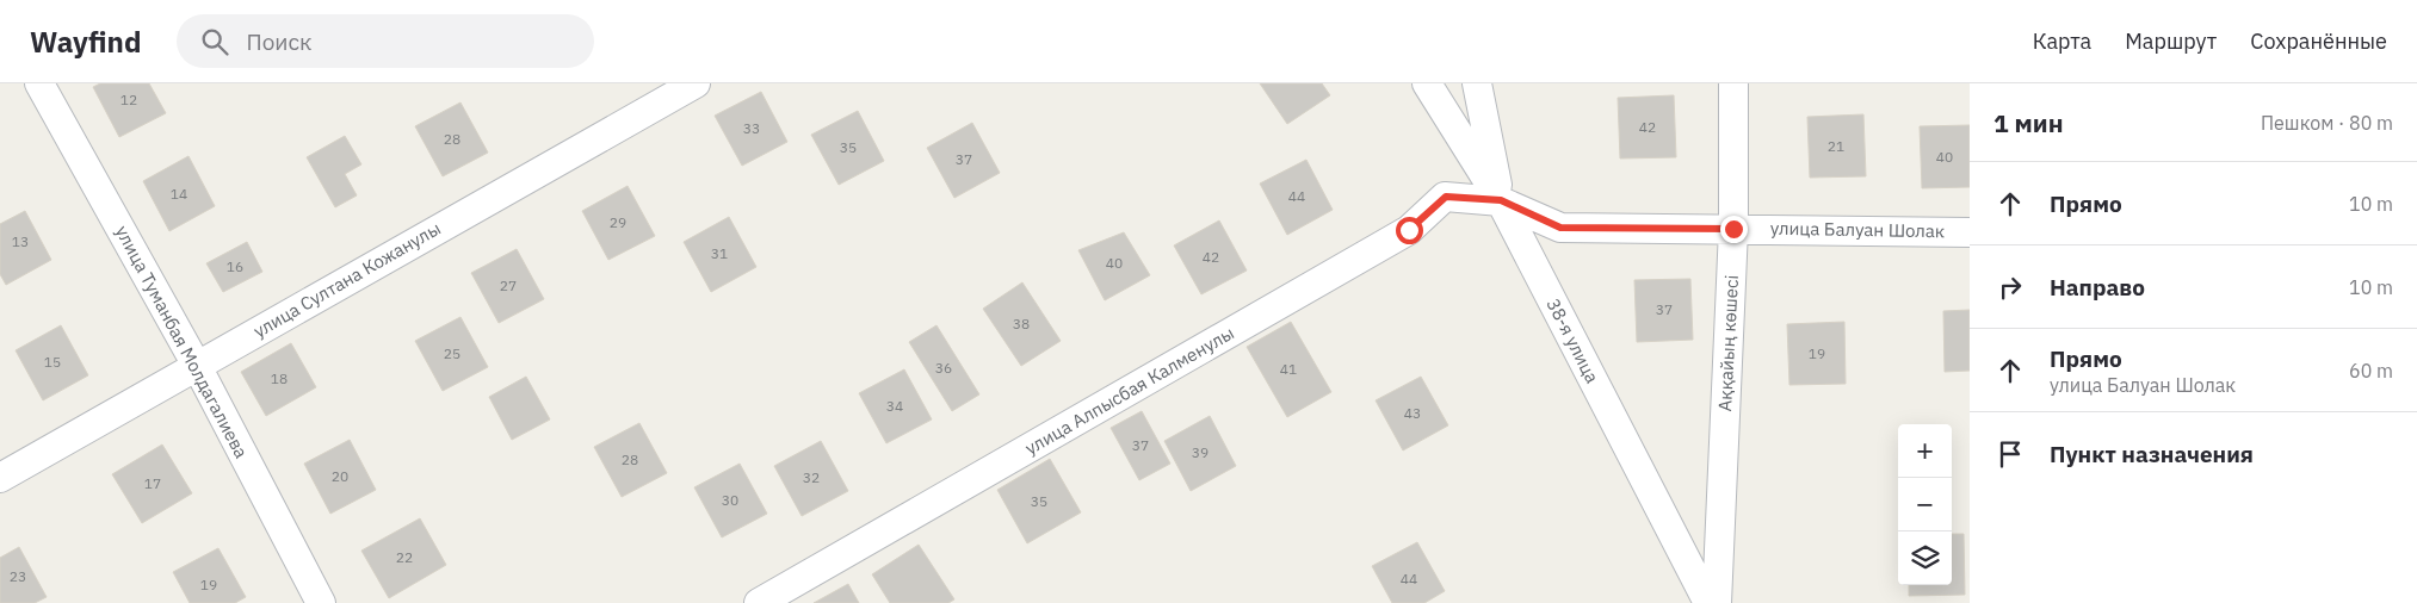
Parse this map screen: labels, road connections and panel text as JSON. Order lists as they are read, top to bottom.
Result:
{
  "streets": {
    "street": [
      "улица Балуан Шолак",
      "улица Султана Кожанулы",
      "38-я улица",
      "улица Туманбая Молдагалиева",
      "Аққайың көшесі",
      "улица Алпысбая Калменулы"
    ]
  },
  "crossings": [
    ["улица Балуан Шолак", "38-я улица"],
    ["улица Балуан Шолак", "Аққайың көшесі"],
    ["улица Балуан Шолак", "улица Алпысбая Калменулы"],
    ["улица Султана Кожанулы", "улица Туманбая Молдагалиева"],
    ["38-я улица", "улица Алпысбая Калменулы"]
  ],
  "house_numbers": [
    "12",
    "42",
    "33",
    "28",
    "21",
    "35",
    "40",
    "37",
    "14",
    "44",
    "29",
    "13",
    "31",
    "42",
    "40",
    "16",
    "27",
    "37",
    "38",
    "25",
    "19",
    "15",
    "36",
    "41",
    "18",
    "34",
    "43",
    "37",
    "39",
    "28",
    "20",
    "32",
    "17",
    "30",
    "35",
    "22",
    "23",
    "44",
    "19"
  ],
  "page": {
    "header": "Wayfind",
    "search": "Поиск",
    "nav": ["Карта", "Маршрут", "Сохранённые"],
    "heading": ["1 мин", "Пешком · 80 m"],
    "list": [
      ["Прямо", "10 m"],
      ["Направо", "10 m"],
      ["Прямо", "улица Балуан Шолак", "60 m"],
      "Пункт назначения"
    ],
    "map_buttons": ["+", "−"]
  }
}
